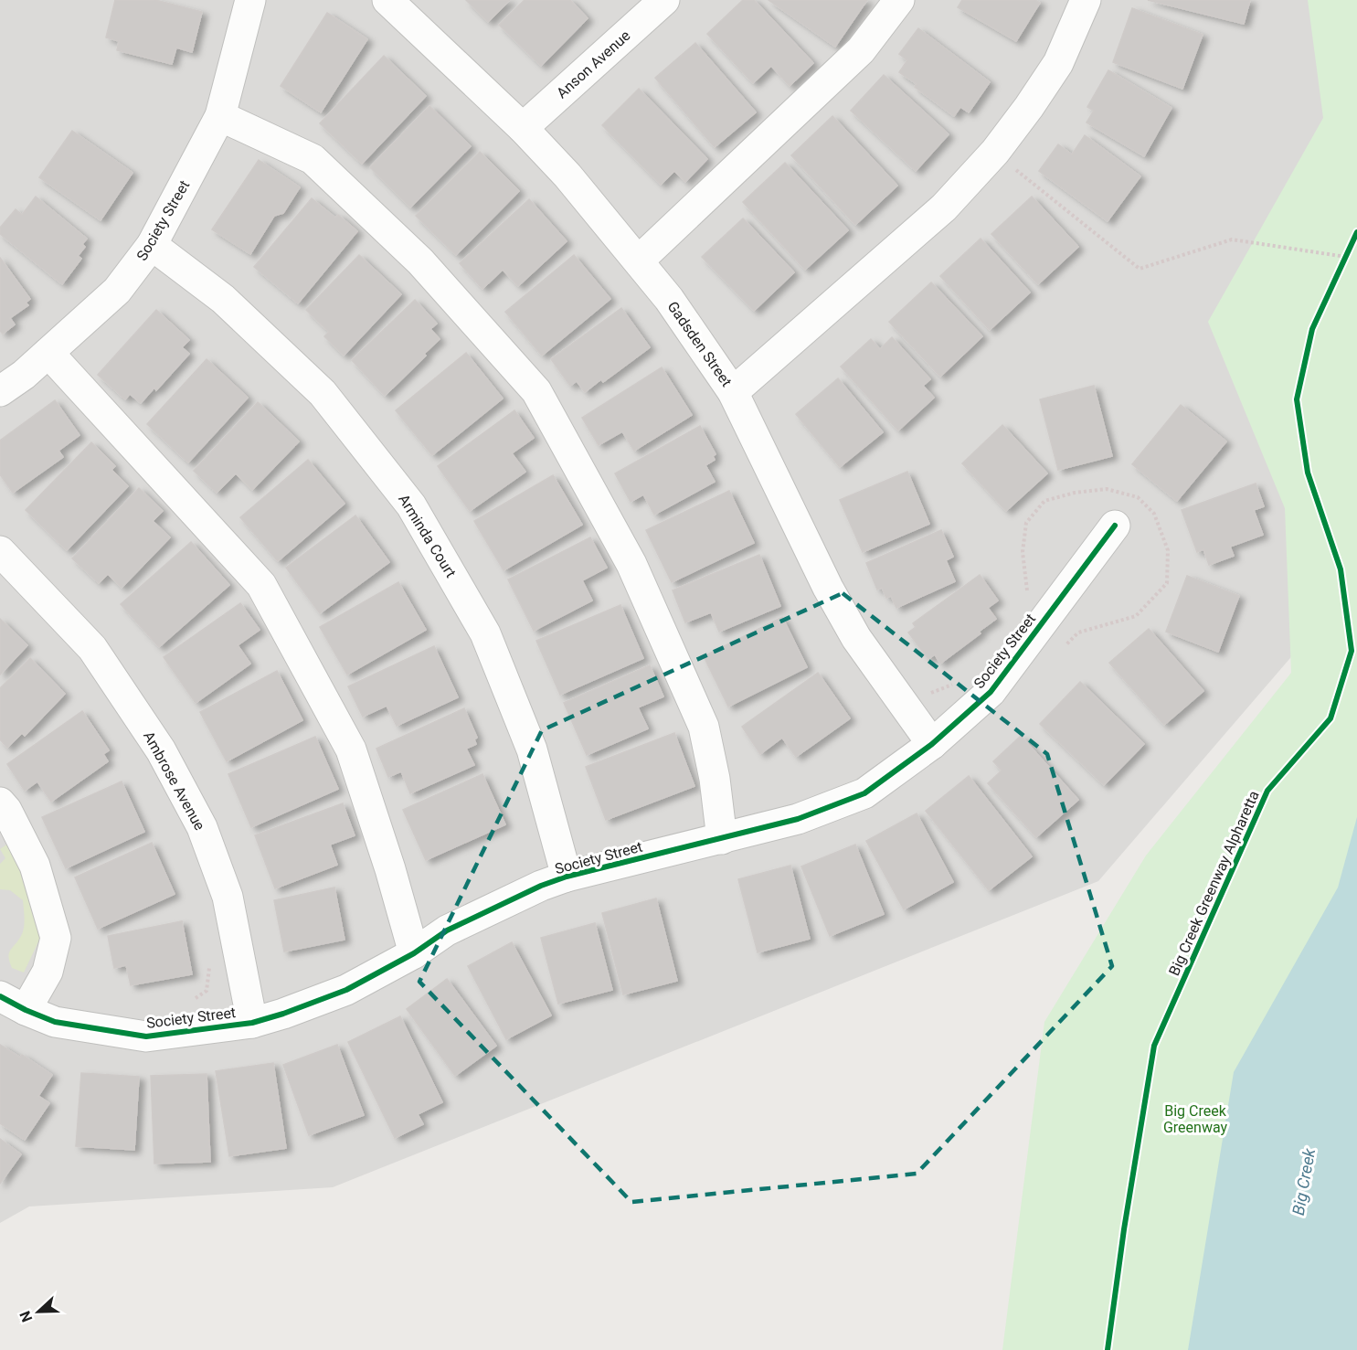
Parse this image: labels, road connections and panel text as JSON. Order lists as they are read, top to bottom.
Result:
{
  "streets": {
    "street": [
      "Anson Avenue",
      "Society Street",
      "Gadsden Street",
      "Arminda Court",
      "Ambrose Avenue"
    ],
    "cycle path": ["Big Creek Greenway Alpharetta"]
  },
  "crossings": [
    ["Anson Avenue", "Gadsden Street"],
    ["Society Street", "Gadsden Street"],
    ["Society Street", "Arminda Court"],
    ["Society Street", "Ambrose Avenue"]
  ],
  "water": ["Big Creek"],
  "parks": ["Big Creek Greenway"],
  "north": "left"
}
